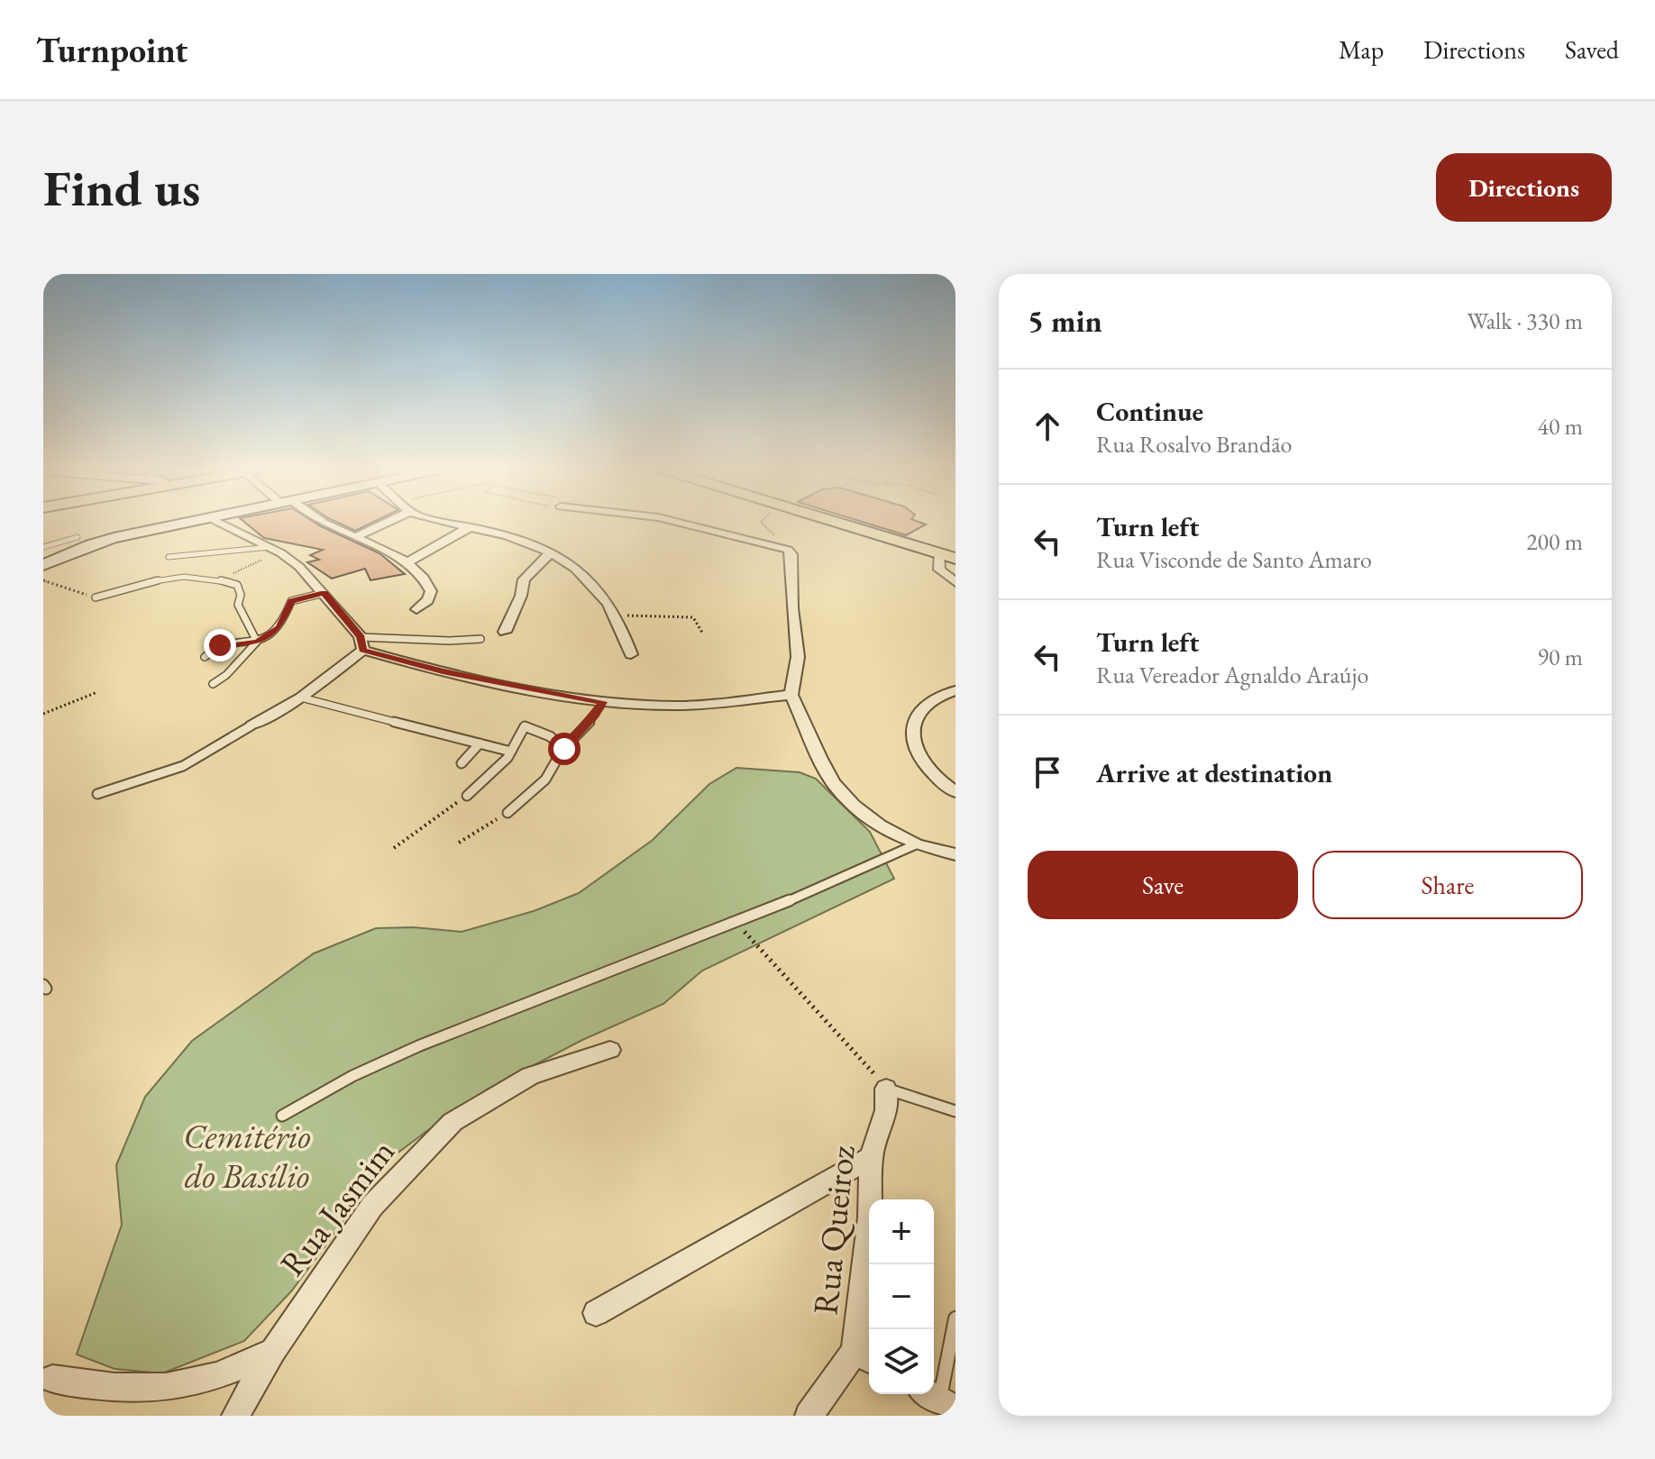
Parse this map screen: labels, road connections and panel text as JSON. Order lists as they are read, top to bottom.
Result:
{
  "streets": {
    "street": ["Rua Jasmim", "Rua Queiroz"]
  },
  "parks": ["Cemitério do Basílio"],
  "page": {
    "header": "Turnpoint",
    "nav": ["Map", "Directions", "Saved"],
    "buttons": [
      "Directions",
      ["Save", "Share"]
    ],
    "title": "Find us",
    "heading": ["5 min", "Walk · 330 m"],
    "list": [
      ["Continue", "Rua Rosalvo Brandão", "40 m"],
      ["Turn left", "Rua Visconde de Santo Amaro", "200 m"],
      ["Turn left", "Rua Vereador Agnaldo Araújo", "90 m"],
      "Arrive at destination"
    ],
    "map_buttons": ["+", "−"]
  }
}
